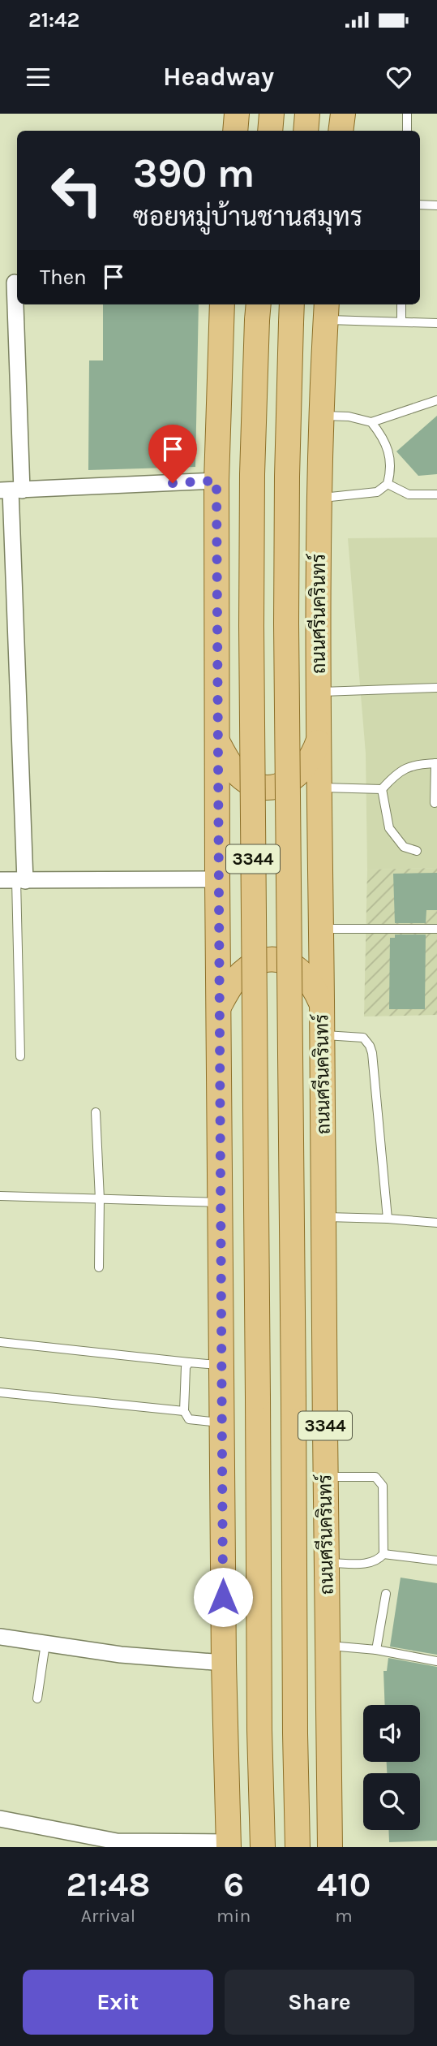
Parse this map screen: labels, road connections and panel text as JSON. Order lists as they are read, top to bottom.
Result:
{
  "streets": {
    "main road": ["ถนนศรีนครินทร์", "3344"]
  },
  "page": {
    "status": "21:42",
    "header": "Headway",
    "turn": ["390 m", "ซอยหมู่บ้านชานสมุทร"],
    "then": "Then",
    "eta": [
      "21:48",
      "Arrival",
      "6",
      "min",
      "410",
      "m"
    ],
    "buttons": ["Exit", "Share"]
  }
}
